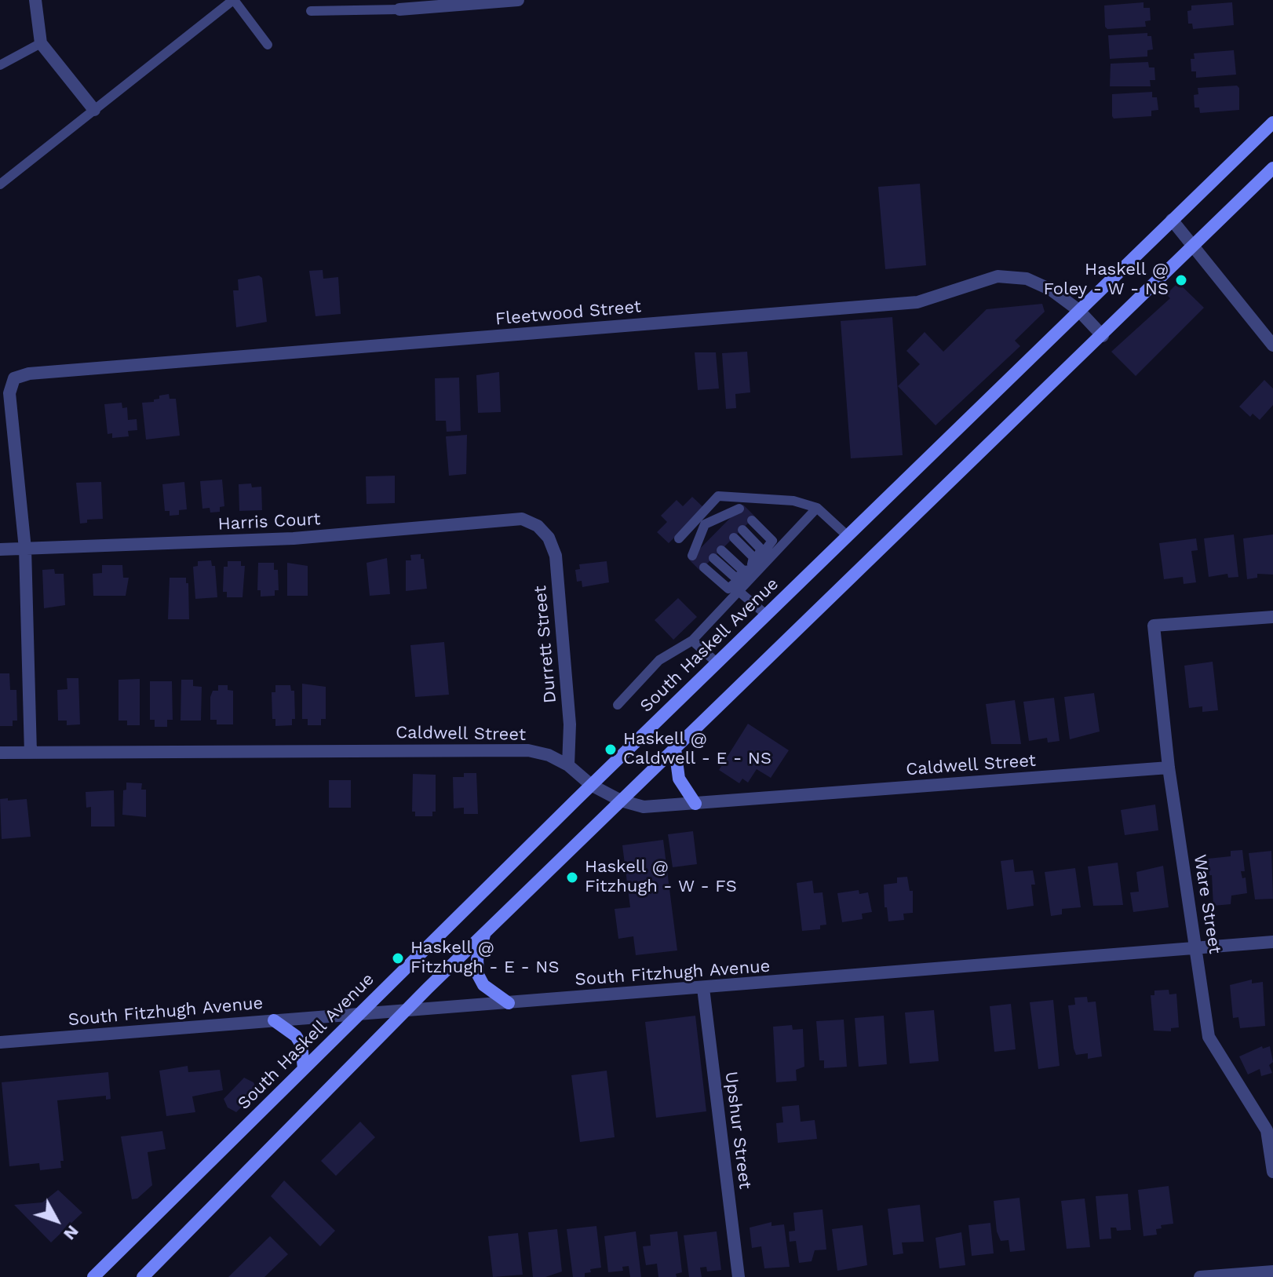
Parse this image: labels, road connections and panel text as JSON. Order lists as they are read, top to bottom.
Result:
{
  "streets": {
    "main road": ["South Haskell Avenue"],
    "street": [
      "Fleetwood Street",
      "Harris Court",
      "Durrett Street",
      "Caldwell Street",
      "Ware Street",
      "South Fitzhugh Avenue",
      "Upshur Street"
    ]
  },
  "crossings": [
    ["Fleetwood Street", "Harris Court"],
    ["Fleetwood Street", "South Haskell Avenue"],
    ["Harris Court", "Durrett Street"],
    ["Durrett Street", "Caldwell Street"],
    ["South Haskell Avenue", "Caldwell Street"],
    ["South Haskell Avenue", "South Fitzhugh Avenue"],
    ["Caldwell Street", "Ware Street"],
    ["Ware Street", "South Fitzhugh Avenue"],
    ["South Fitzhugh Avenue", "Upshur Street"]
  ],
  "places": [
    "Haskell @ Foley - W - NS",
    "Haskell @ Caldwell - E - NS",
    "Haskell @ Fitzhugh - W - FS",
    "Haskell @ Fitzhugh - E - NS"
  ],
  "north": "bottom right"
}
